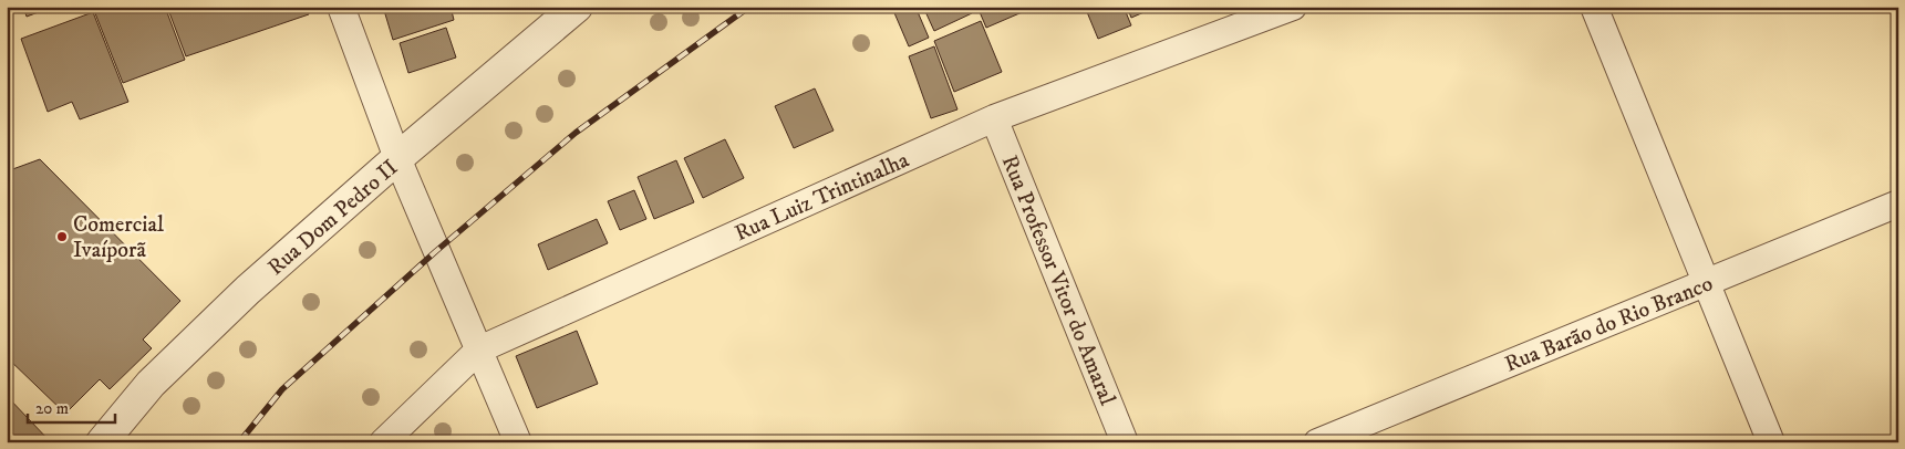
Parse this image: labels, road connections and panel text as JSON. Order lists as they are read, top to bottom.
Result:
{
  "streets": {
    "street": [
      "Rua Luiz Trintinalha",
      "Rua Dom Pedro II",
      "Rua Professor Vitor do Amaral",
      "Rua Barão do Rio Branco"
    ]
  },
  "crossings": [
    ["Rua Luiz Trintinalha", "Rua Professor Vitor do Amaral"]
  ],
  "places": ["Comercial Ivaíporã"],
  "scale_bar": "20 m"
}
